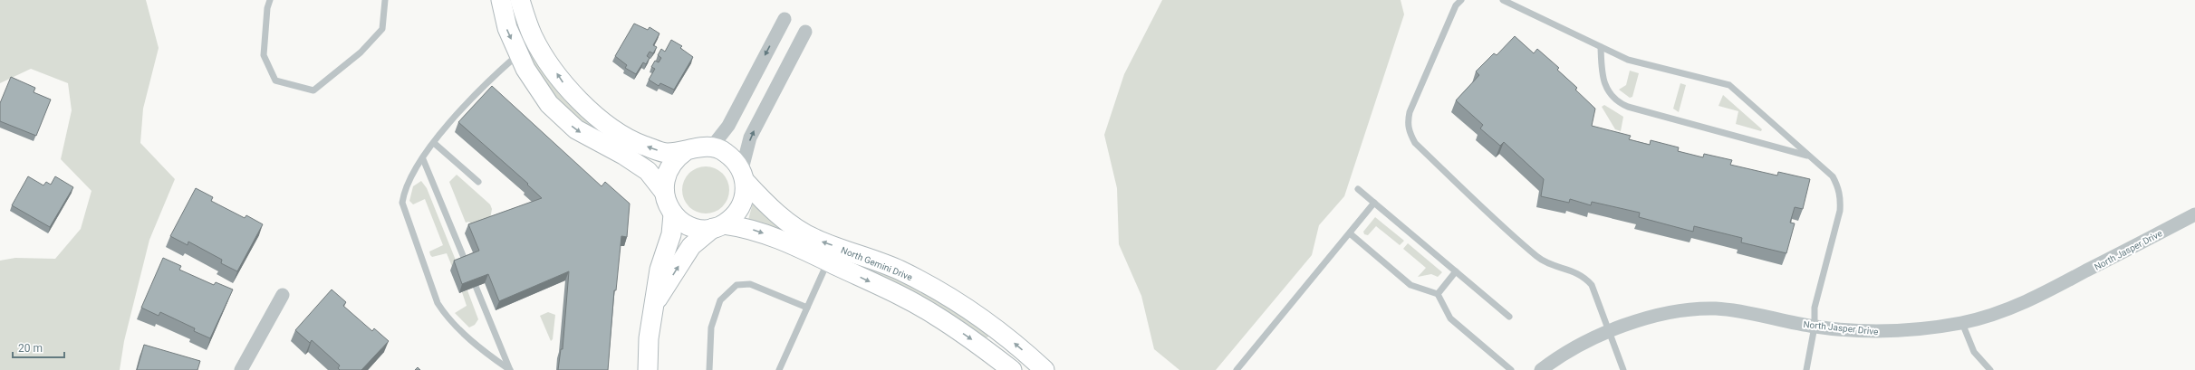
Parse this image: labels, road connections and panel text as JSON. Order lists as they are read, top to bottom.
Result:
{
  "streets": {
    "street": ["North Jasper Drive", "North Gemini Drive"]
  },
  "scale_bar": "20 m"
}
